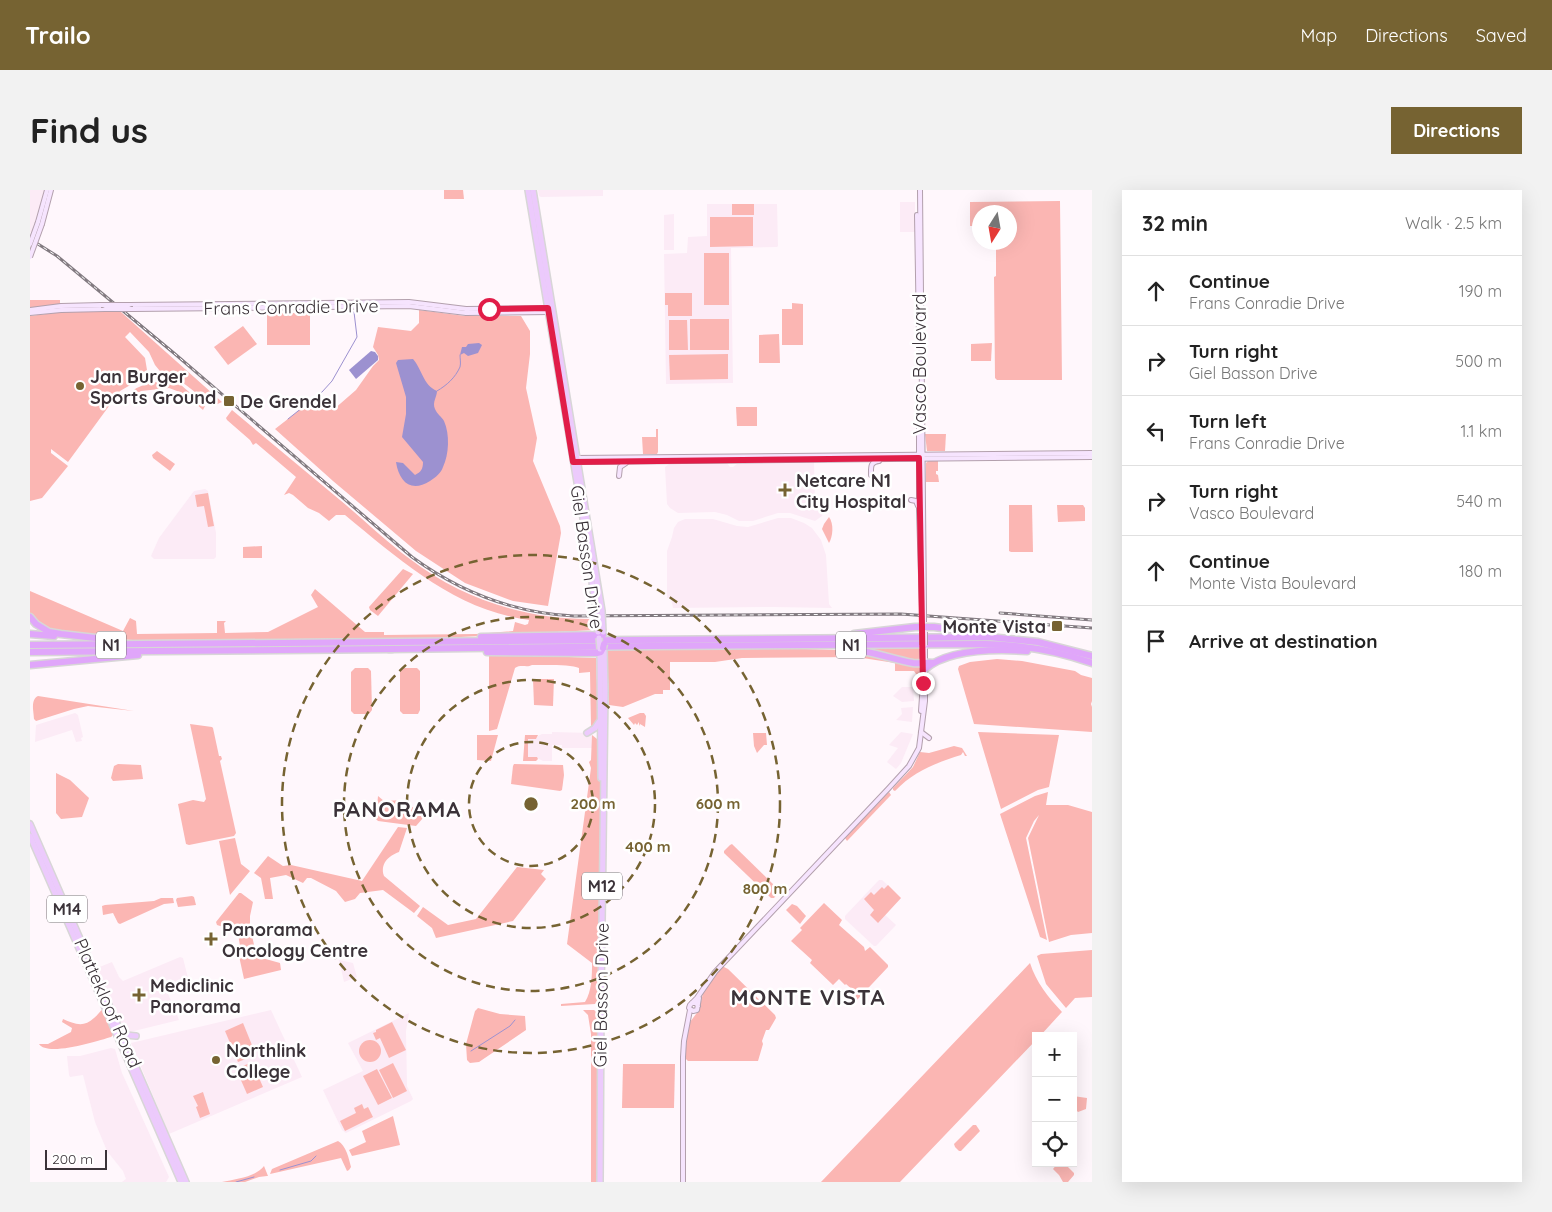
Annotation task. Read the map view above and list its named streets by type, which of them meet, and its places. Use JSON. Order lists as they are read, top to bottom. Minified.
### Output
{"streets":{"highway":["N1"],"main road":["Frans Conradie Drive","Vasco Boulevard","Giel Basson Drive","M12","M14","Plattekloof Road"]},"crossings":[["Frans Conradie Drive","Giel Basson Drive"]],"districts":["PANORAMA","MONTE VISTA"],"places":{"other":["Jan Burger Sports Ground","Northlink College"],"transit":["De Grendel","Monte Vista"],"health":["Netcare N1 City Hospital","Panorama Oncology Centre","Mediclinic Panorama"]},"scale_bar":"200 m","north":"bottom","page":{"header":"Trailo","nav":["Map","Directions","Saved"],"buttons":"Directions","title":"Find us","heading":["32 min","Walk · 2.5 km"],"list":[["Continue","Frans Conradie Drive","190 m"],["Turn right","Giel Basson Drive","500 m"],["Turn left","Frans Conradie Drive","1.1 km"],["Turn right","Vasco Boulevard","540 m"],["Continue","Monte Vista Boulevard","180 m"],"Arrive at destination"],"map_buttons":["+","−"],"scale":"200 m"},"rings":["200 m","600 m","400 m","800 m"]}
